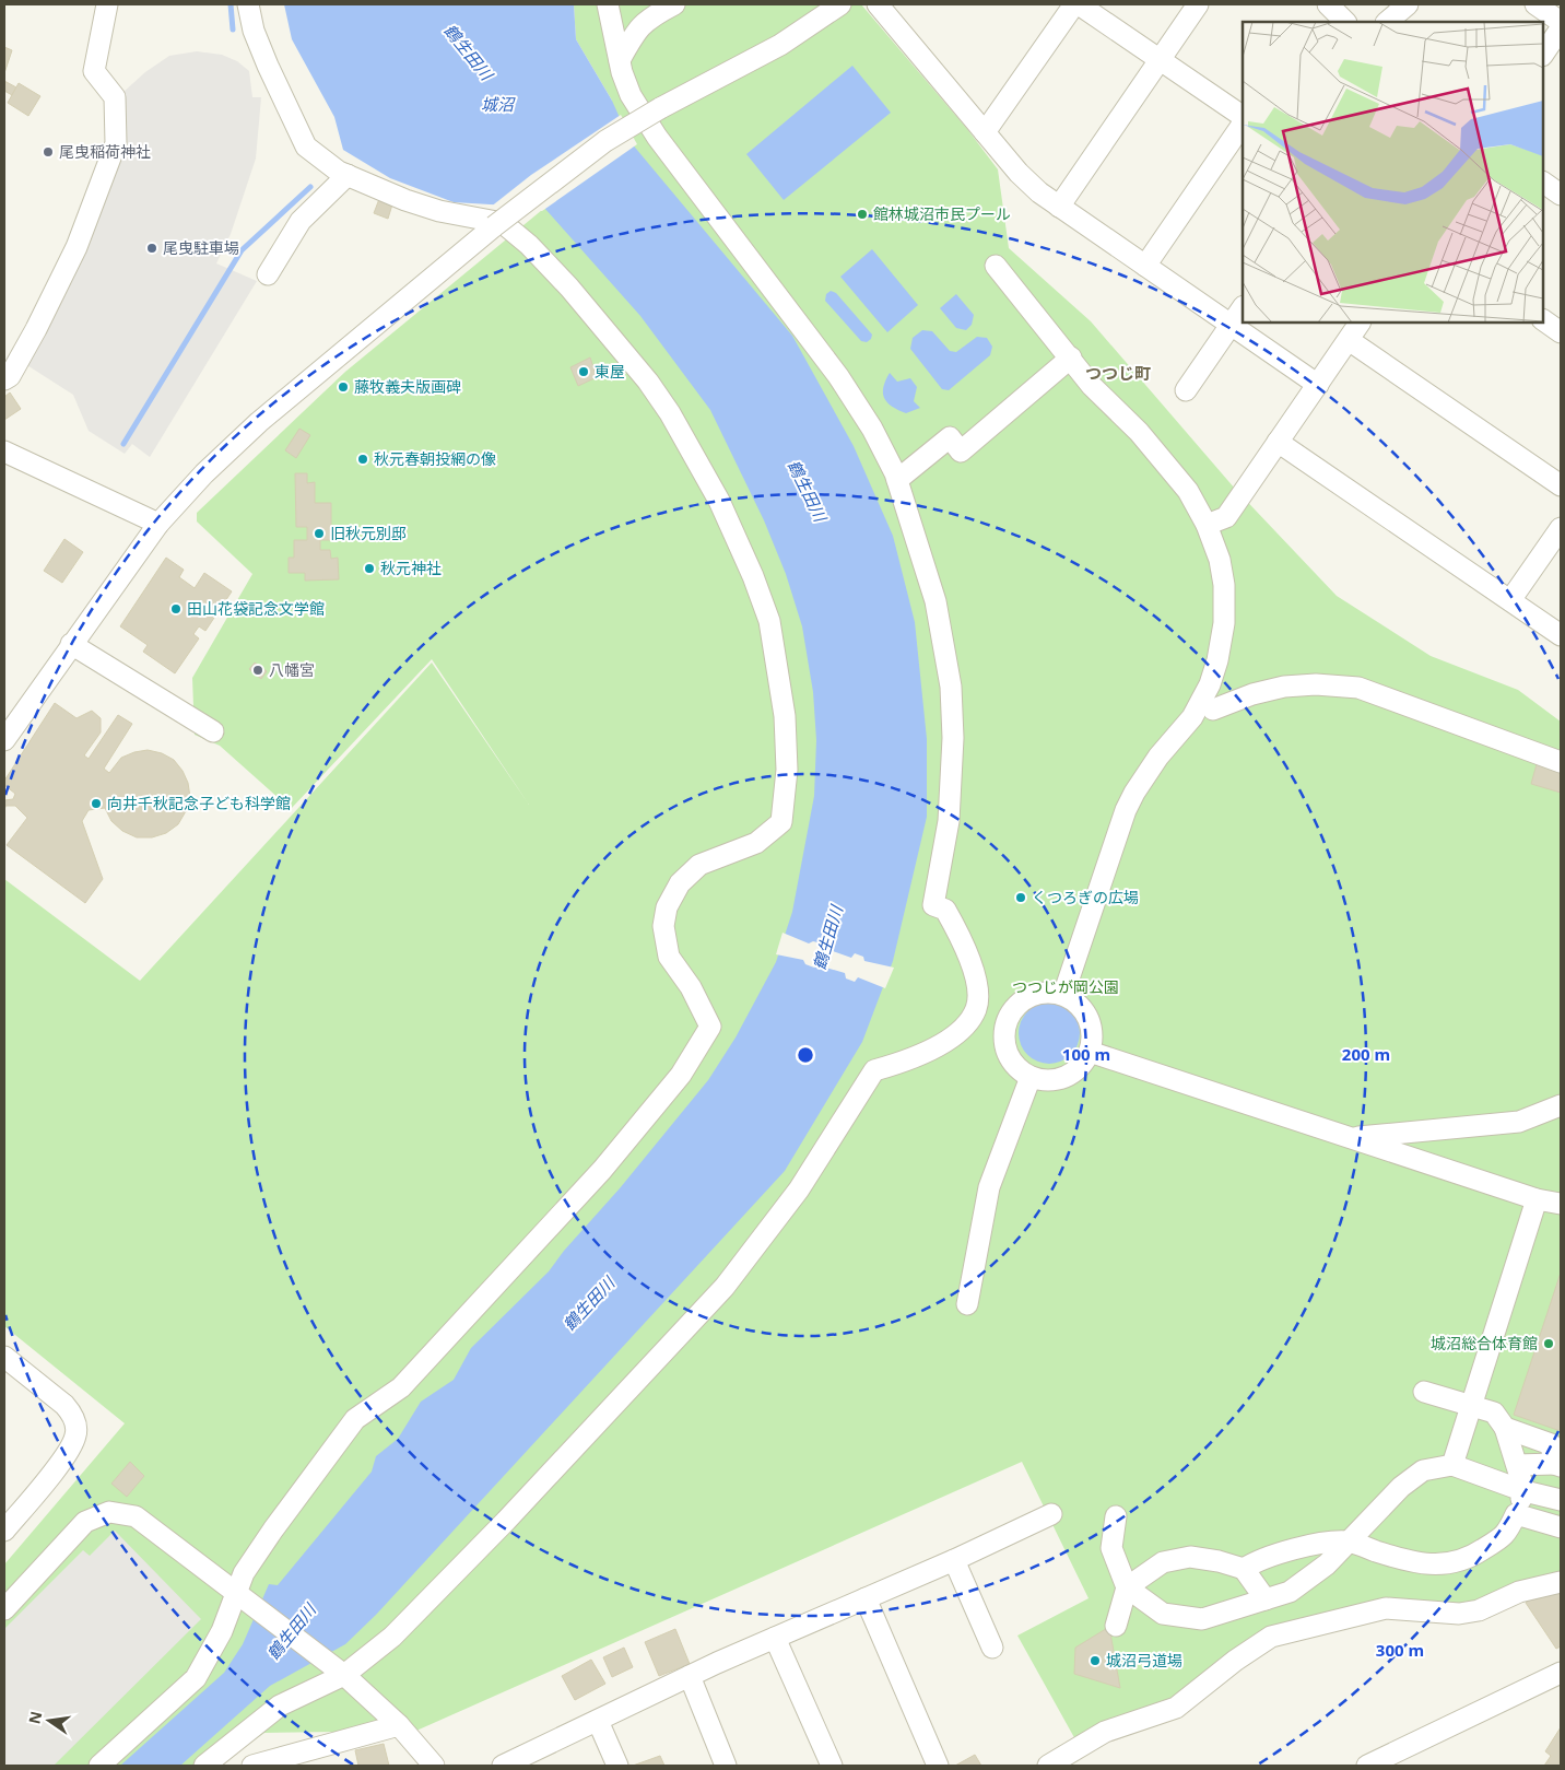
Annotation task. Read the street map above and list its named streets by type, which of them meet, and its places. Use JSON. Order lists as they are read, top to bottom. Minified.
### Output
{"districts":["つつじ町"],"water":["鶴生田川","城沼"],"parks":["つつじが岡公園"],"places":["尾曳稲荷神社","館林城沼市民プール","尾曳駐車場","東屋","藤牧義夫版画碑","秋元春朝投網の像","旧秋元別邸","秋元神社","田山花袋記念文学館","八幡宮","向井千秋記念子ども科学館","くつろぎの広場","城沼総合体育館","城沼弓道場"],"north":"left","rings":["100 m","200 m","300 m"]}
